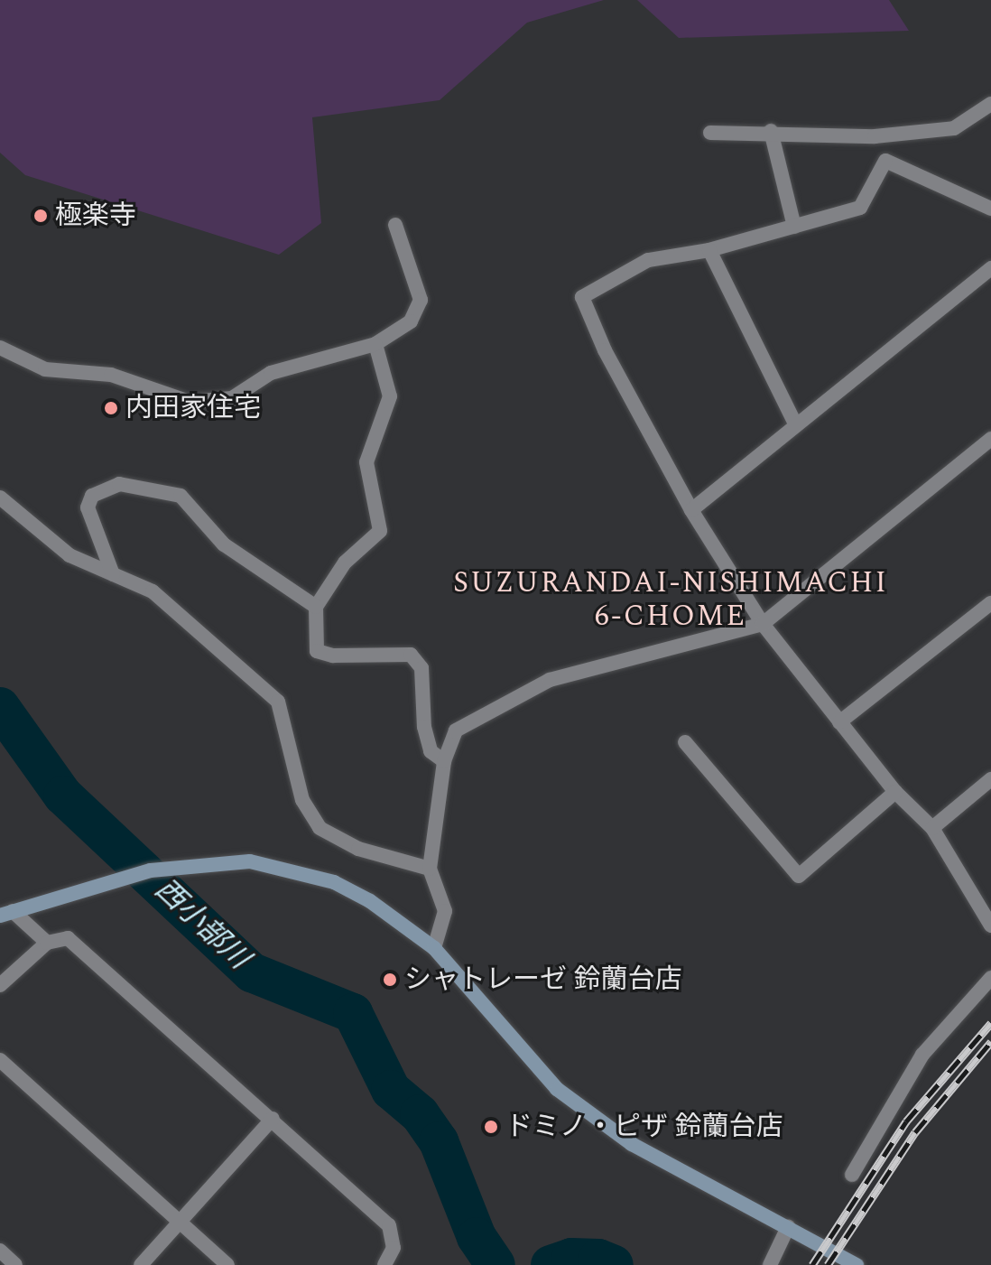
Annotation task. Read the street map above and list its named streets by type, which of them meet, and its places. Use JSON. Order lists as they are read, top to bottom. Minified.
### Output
{"districts":["SUZURANDAI-NISHIMACHI 6-CHOME"],"water":["西小部川"],"places":["極楽寺","内田家住宅","シャトレーゼ 鈴蘭台店","ドミノ・ピザ 鈴蘭台店"]}
